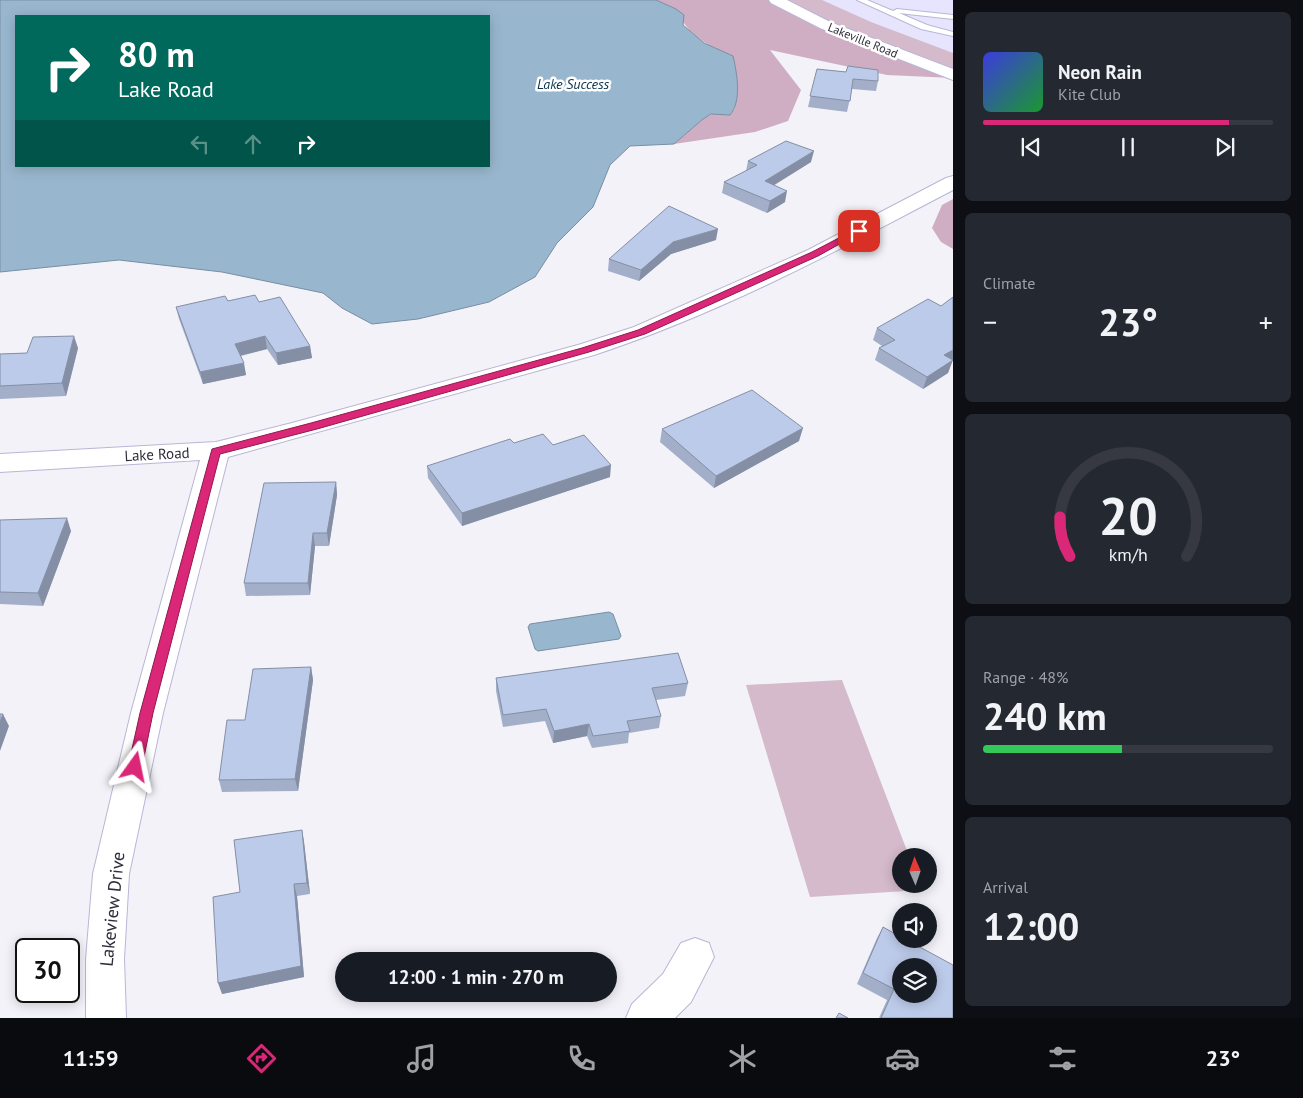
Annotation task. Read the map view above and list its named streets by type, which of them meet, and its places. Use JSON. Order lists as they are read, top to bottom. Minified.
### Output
{"streets":{"street":["Lakeville Road","Lake Road","Lakeview Drive"]},"crossings":[["Lake Road","Lakeview Drive"]],"water":["Lake Success"],"north":"top","page":{"turn":["80 m","Lake Road"],"song":["Neon Rain","Kite Club"],"tile":["Climate",["Range · 48%","240 km"],["Arrival","12:00"]],"heat":["−","23°","+"],"limit":"30","trip":"12:00 · 1 min · 270 m","tabs":["11:59","23°"],"gauge":["20","km/h"]}}
